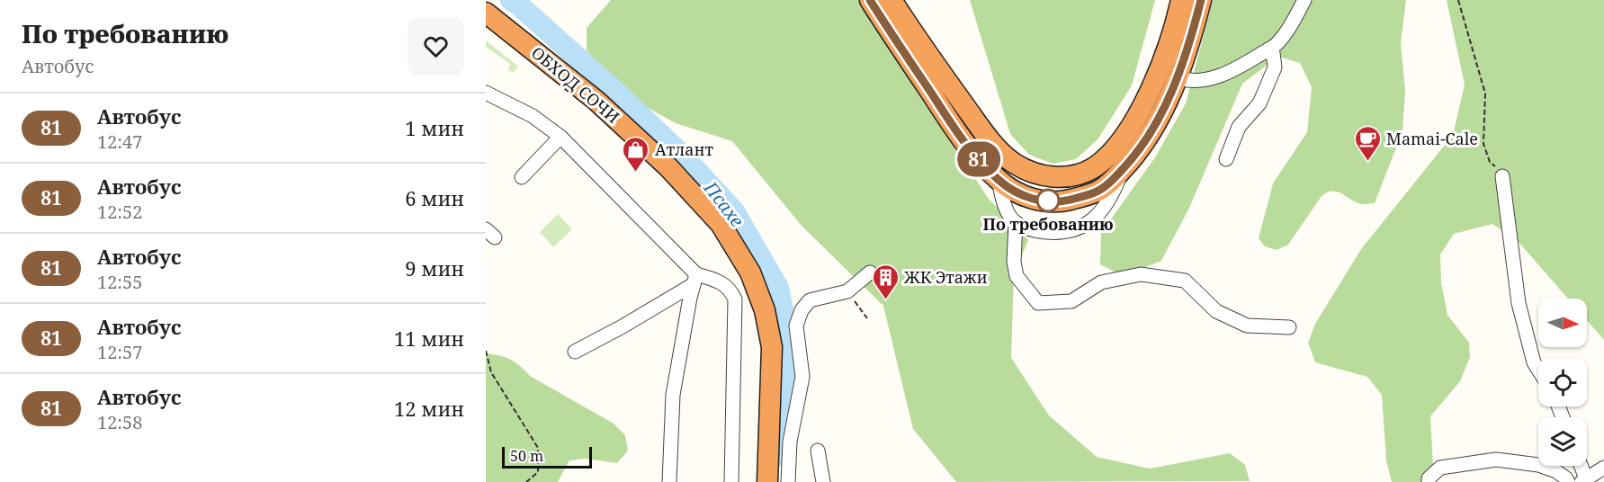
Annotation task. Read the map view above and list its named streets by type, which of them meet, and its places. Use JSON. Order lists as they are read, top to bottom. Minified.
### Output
{"streets":{"highway":["ОБХОД СОЧИ"]},"water":["Псахе"],"places":{"cafe":["Mamai-Cale"],"shop":["Атлант"],"other":["По требованию"],"building":["ЖК Этажи"]},"lines":["bus line 81"],"scale_bar":"50 m","north":"right","page":{"heading":["По требованию","Автобус"],"on_map":"81","list":[{"mark":"81","name":"Автобус","note":"12:47","value":"1 мин"},{"mark":"81","name":"Автобус","note":"12:52","value":"6 мин"},{"mark":"81","name":"Автобус","note":"12:55","value":"9 мин"},{"mark":"81","name":"Автобус","note":"12:57","value":"11 мин"},{"mark":"81","name":"Автобус","note":"12:58","value":"12 мин"}],"scale":"50 m"}}
